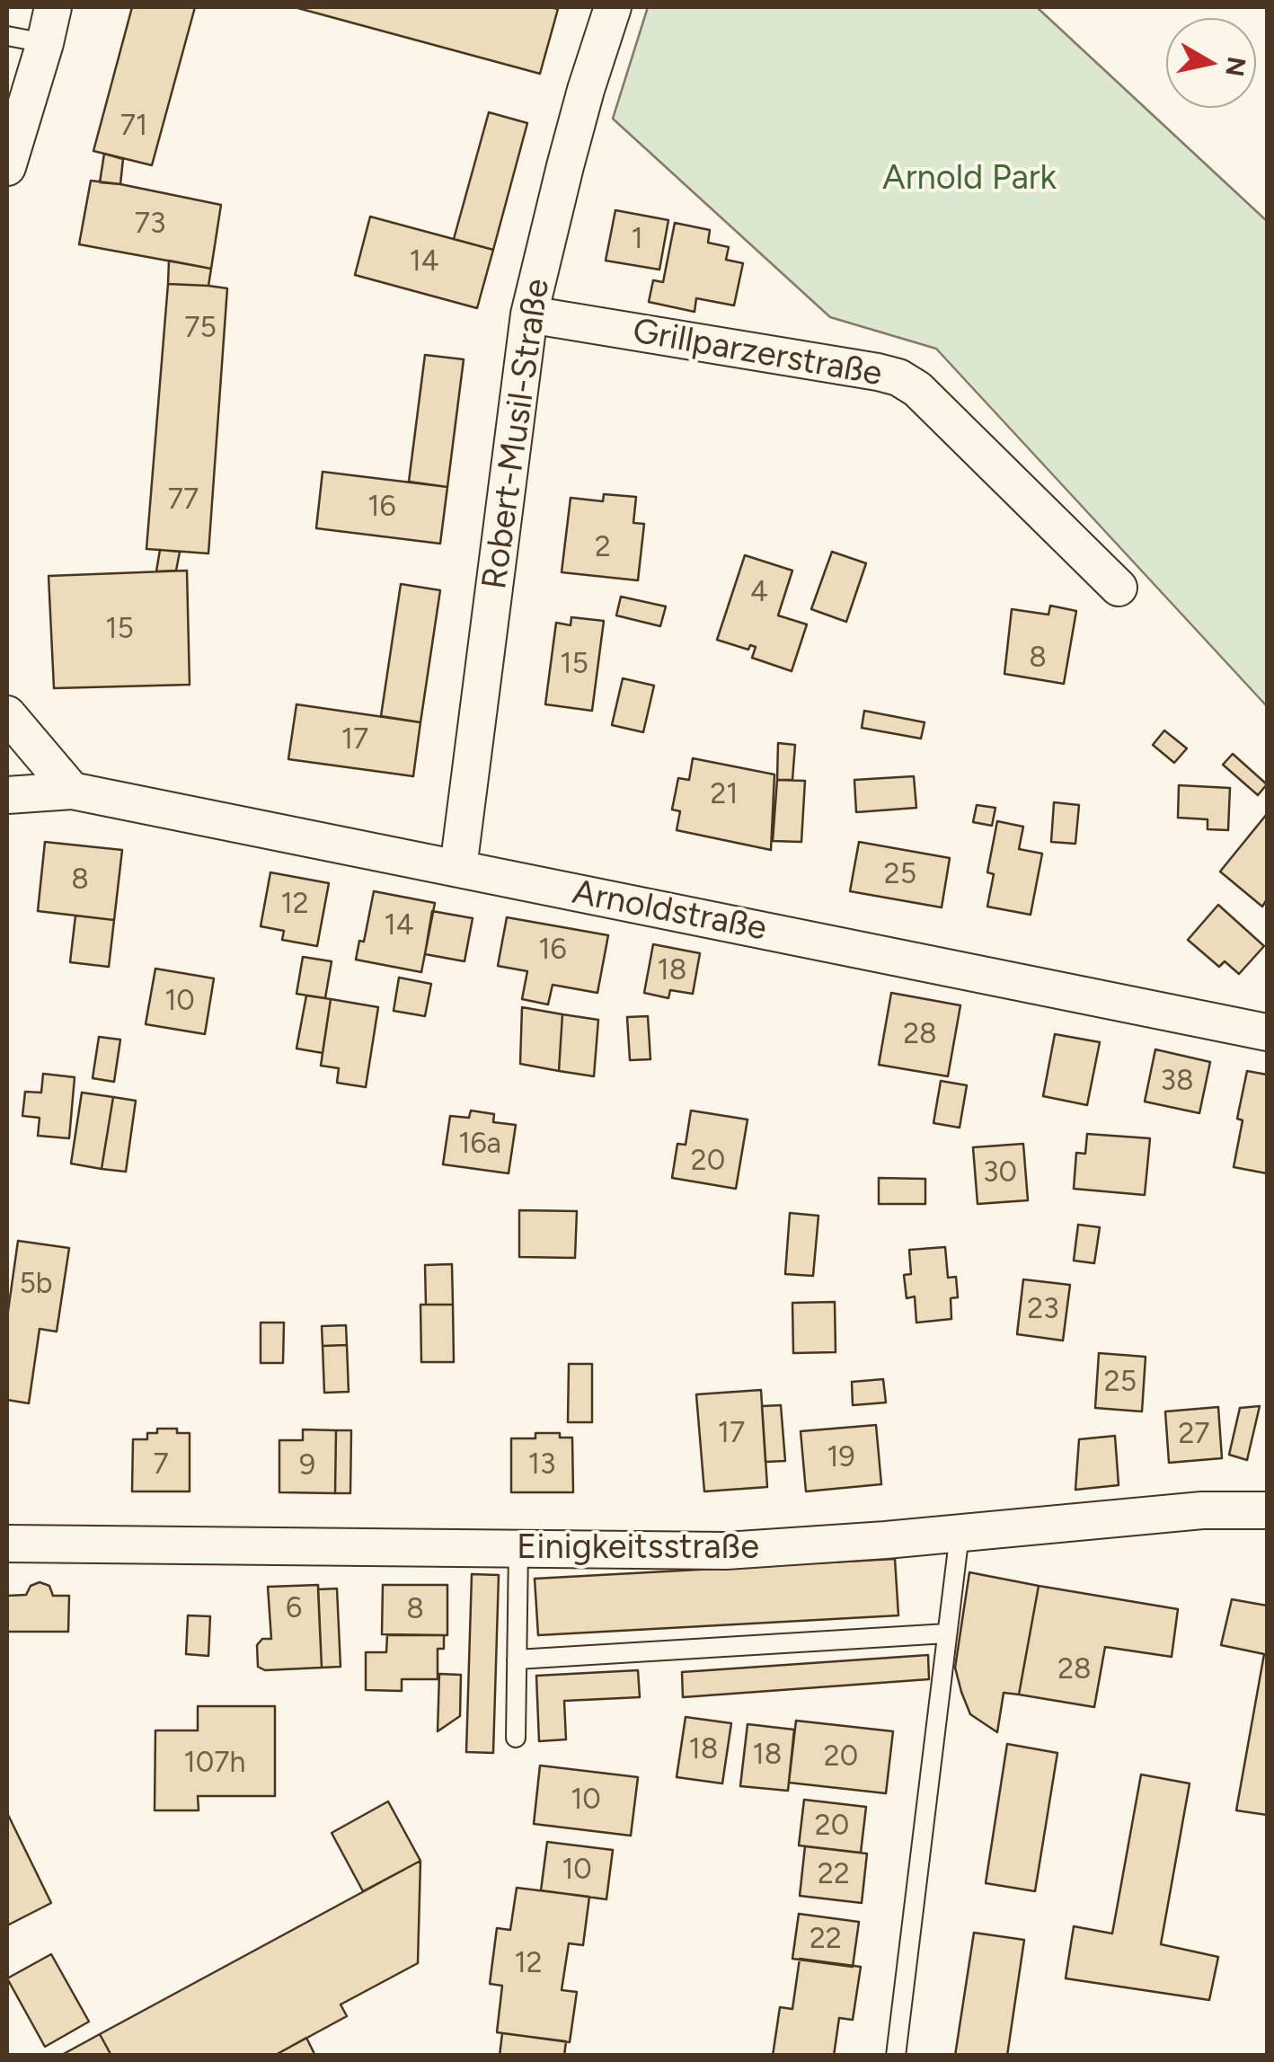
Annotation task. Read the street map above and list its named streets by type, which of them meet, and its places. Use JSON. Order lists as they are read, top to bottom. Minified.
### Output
{"streets":{"street":["Grillparzerstraße","Robert-Musil-Straße","Arnoldstraße","Einigkeitsstraße"]},"crossings":[["Grillparzerstraße","Robert-Musil-Straße"],["Robert-Musil-Straße","Arnoldstraße"]],"parks":["Arnold Park"],"house_numbers":["71","73","1","14","75","77","16","2","4","15","8","15","17","21","25","8","12","14","16","18","10","28","38","16a","20","30","5b","23","25","17","27","19","7","13","9","6","8","28","18","18","20","107h","10","20","10","22","22","12"],"north":"right"}
